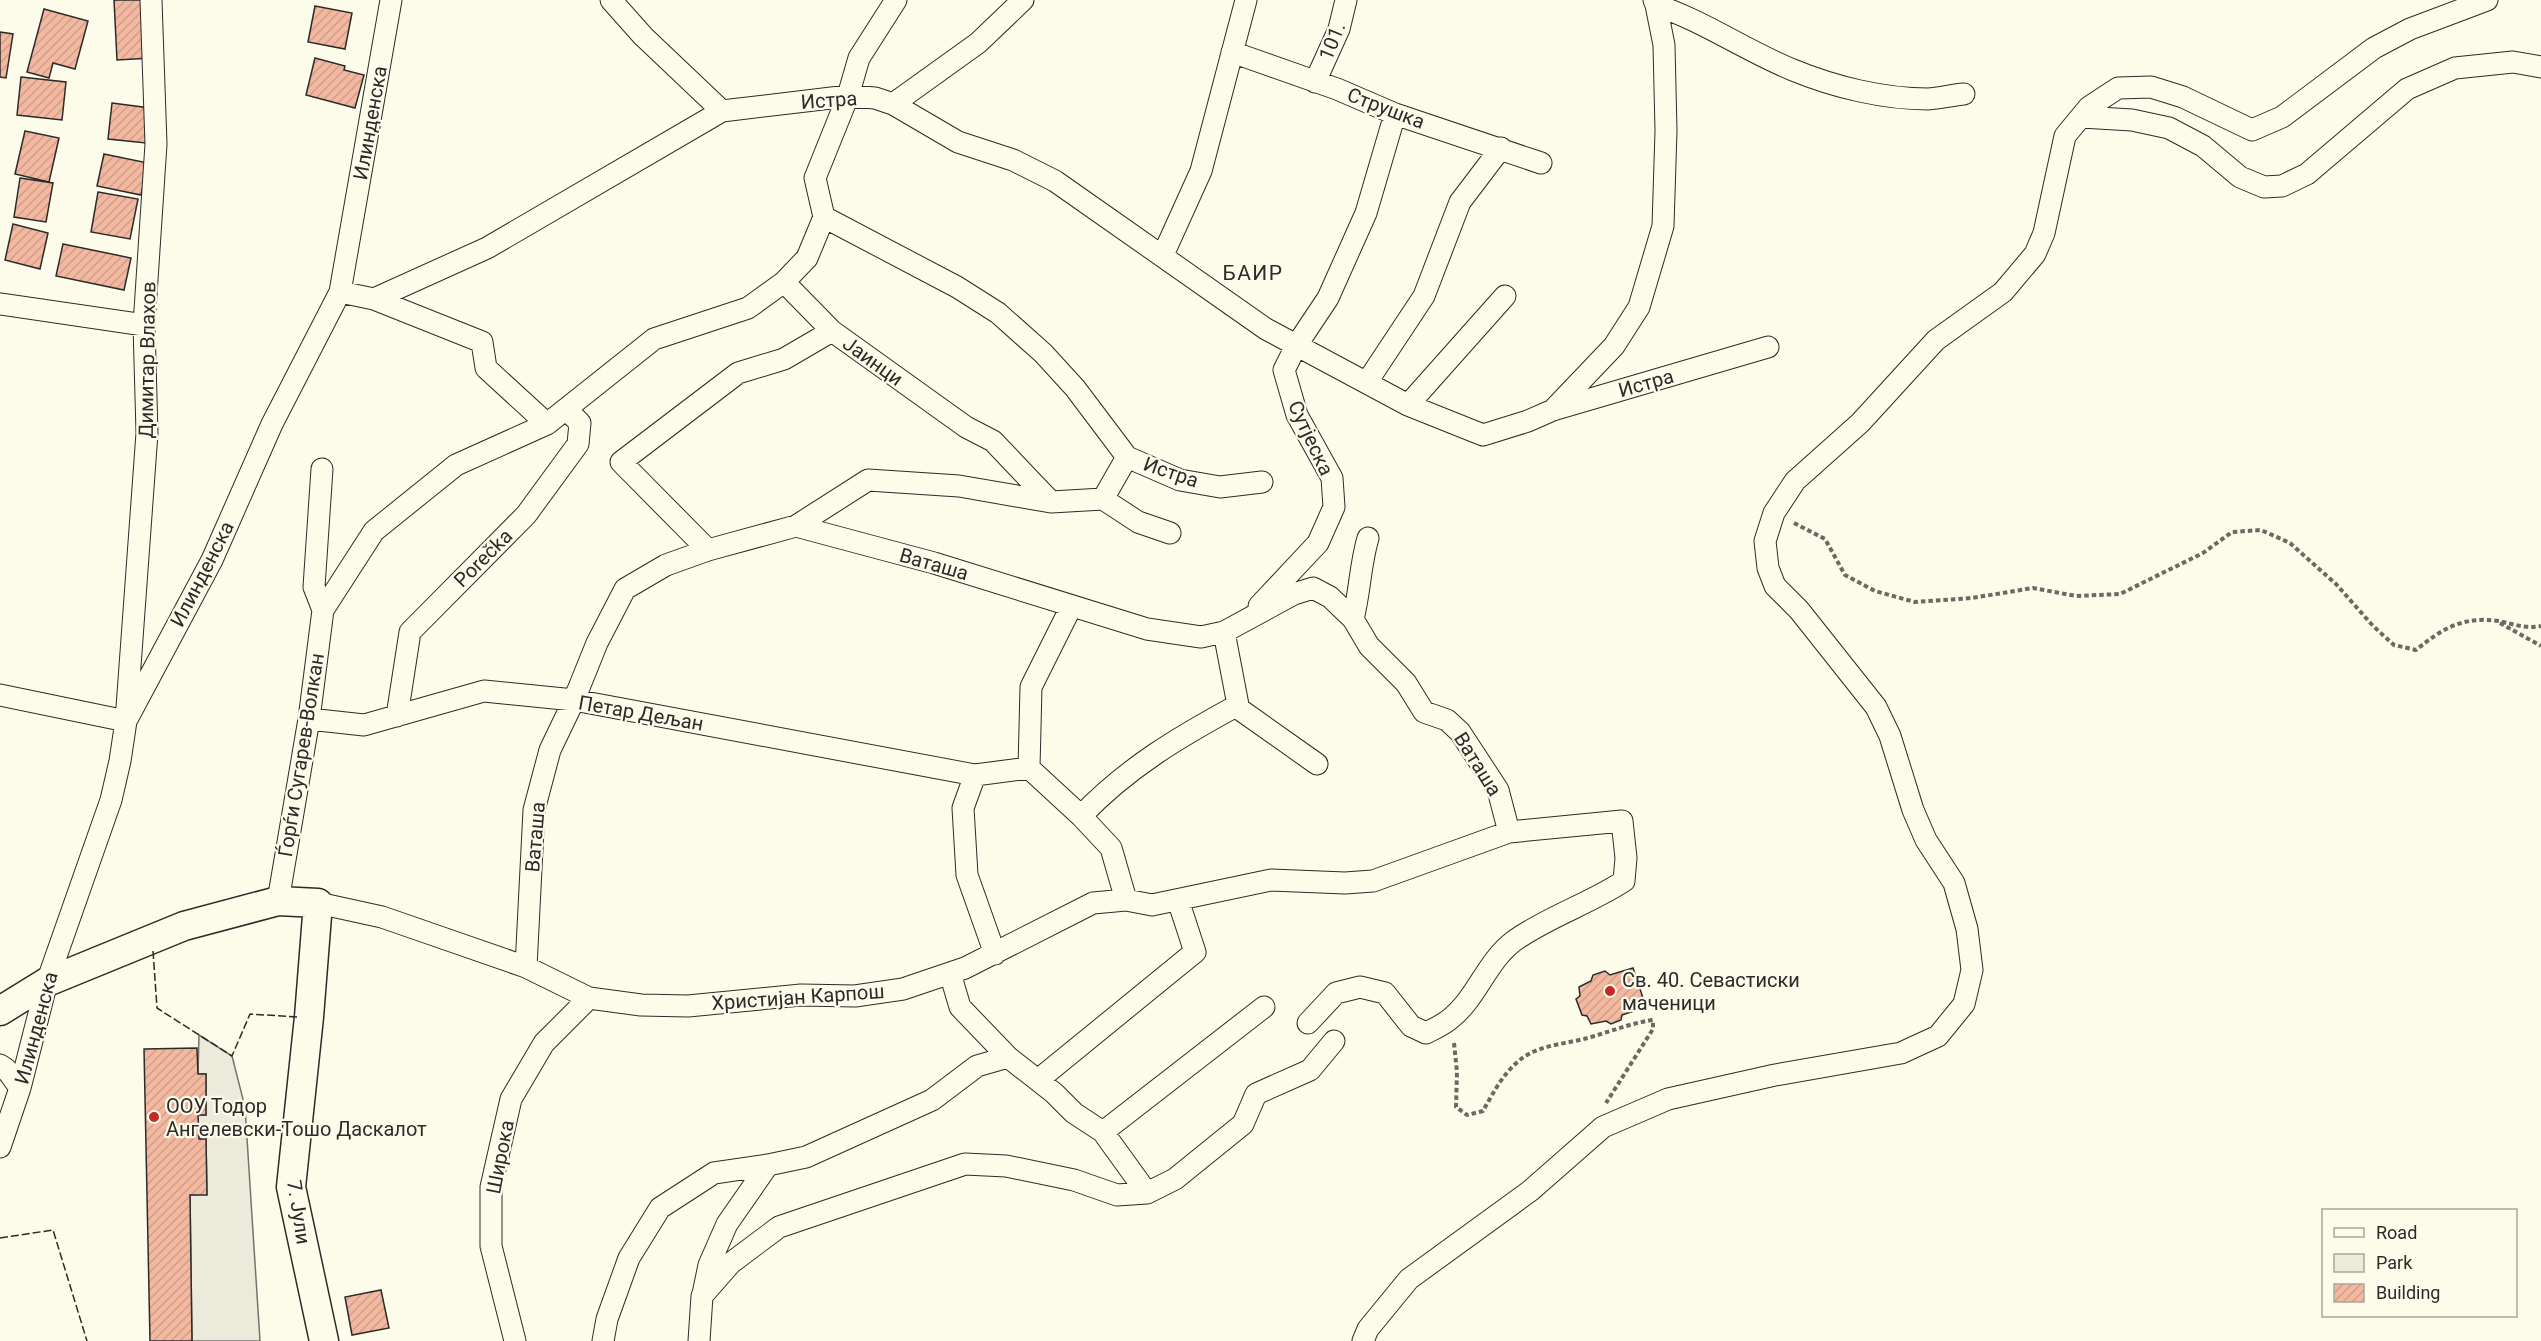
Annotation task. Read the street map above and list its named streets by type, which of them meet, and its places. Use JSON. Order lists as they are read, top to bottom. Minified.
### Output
{"streets":{"street":["101.","Истра","Струшка","Илинденска","Димитар Влахов","Јаинци","Сутјеска","Porečka","Ваташа","Петар Дељан","Ѓорѓи Сугарев-Волкан","Христијан Карпош","Широка","7. Јули"]},"crossings":[["101.","Струшка"],["Истра","Сутјеска"],["Илинденска","Димитар Влахов"],["Илинденска","Христијан Карпош"],["Јаинци","Ваташа"],["Сутјеска","Ваташа"],["Porečka","Петар Дељан"],["Porečka","Ѓорѓи Сугарев-Волкан"],["Ваташа","Петар Дељан"],["Ваташа","Христијан Карпош"],["Петар Дељан","Ѓорѓи Сугарев-Волкан"],["Ѓорѓи Сугарев-Волкан","Христијан Карпош"],["Христијан Карпош","Широка"],["Христијан Карпош","7. Јули"]],"districts":["БАИР"],"places":["Св. 40. Севастиски маченици","ООУ Тодор Ангелевски-Тошо Даскалот"],"legend":["Road","Park","Building"]}
